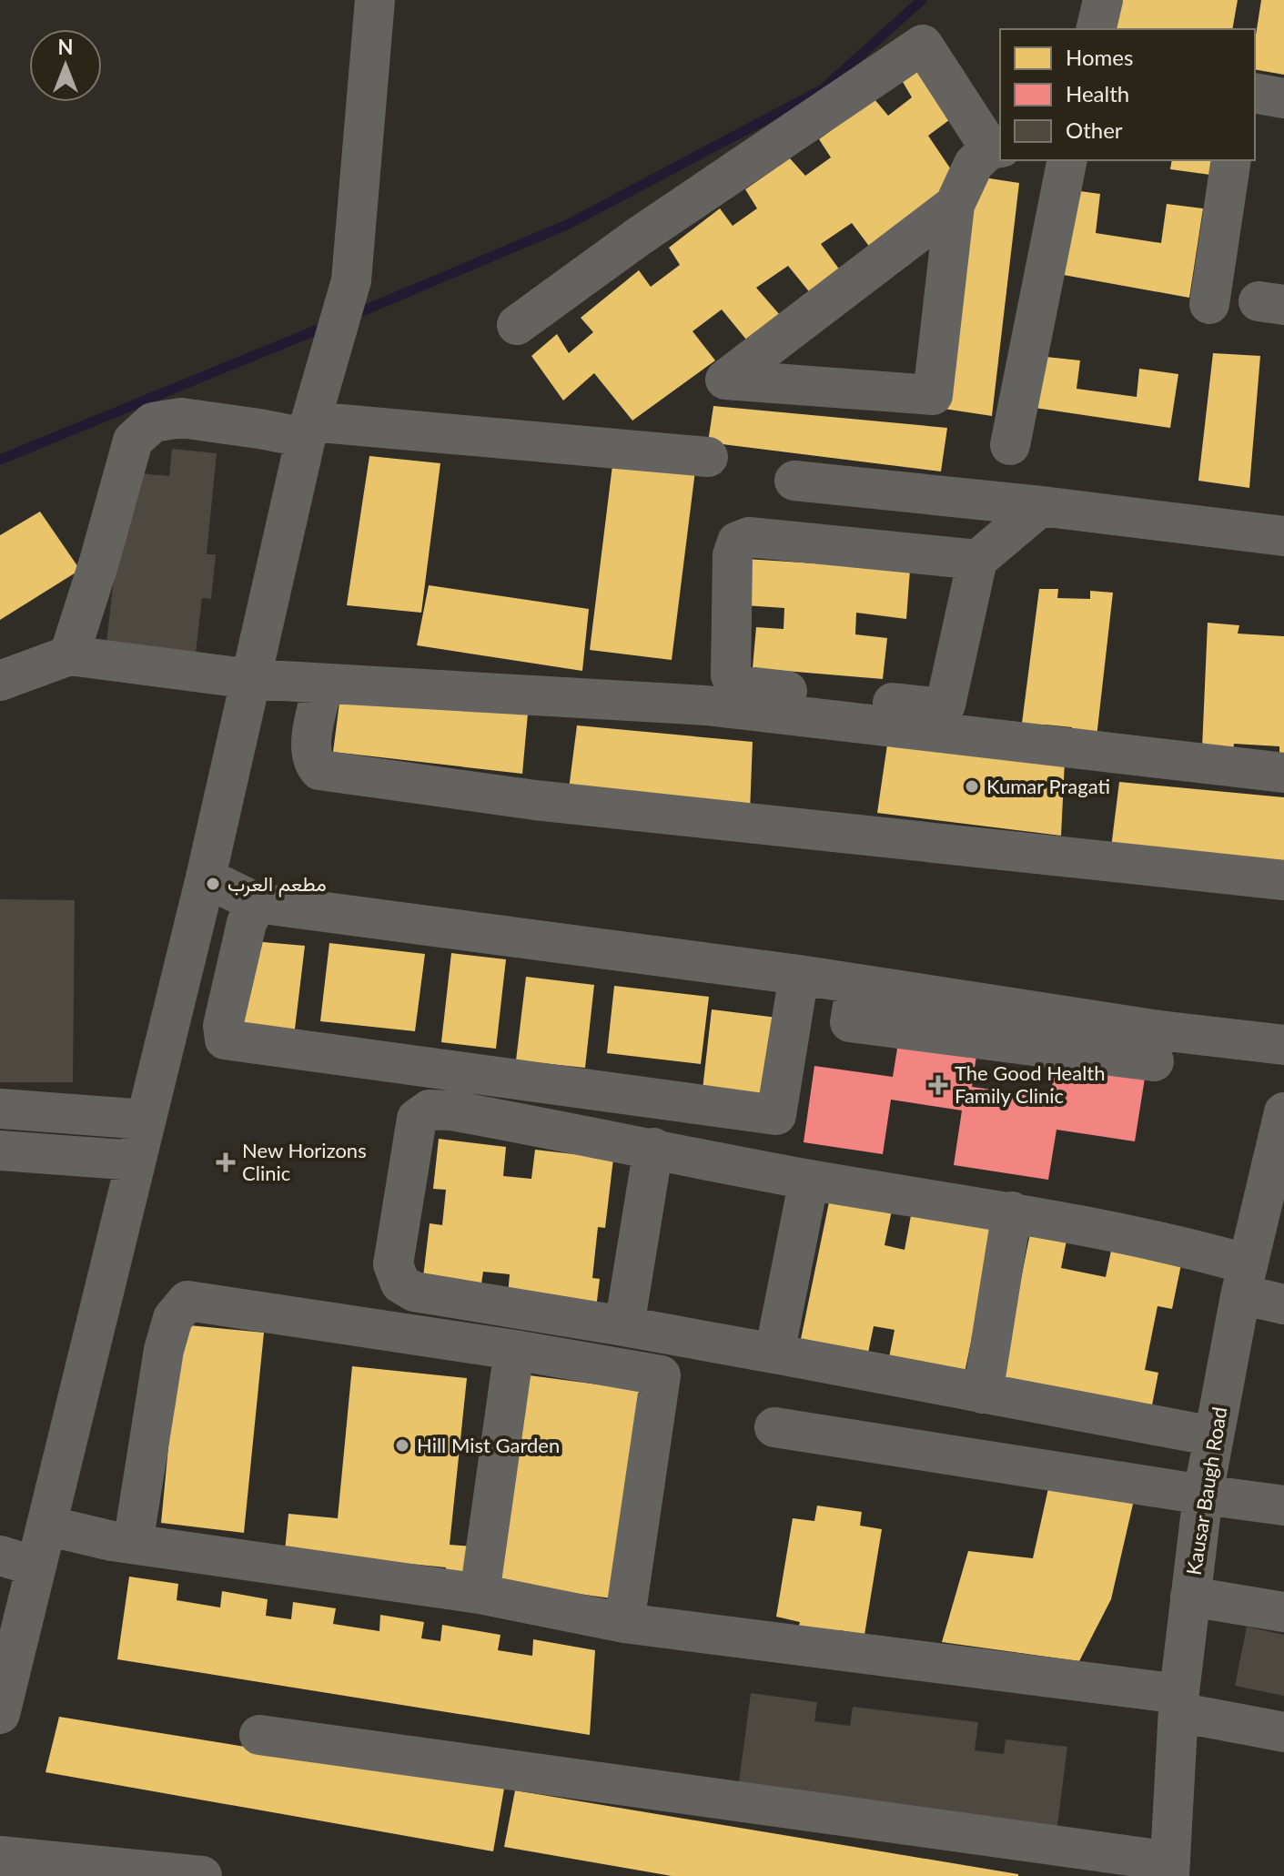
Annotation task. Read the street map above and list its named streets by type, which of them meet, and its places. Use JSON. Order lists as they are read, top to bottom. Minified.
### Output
{"streets":{"street":["Kausar Baugh Road"]},"places":{"other":["Kumar Pragati","مطعم العرب","Hill Mist Garden"],"health":["The Good Health Family Clinic","New Horizons Clinic"]},"legend":["Homes","Health","Other"],"north":"top"}
